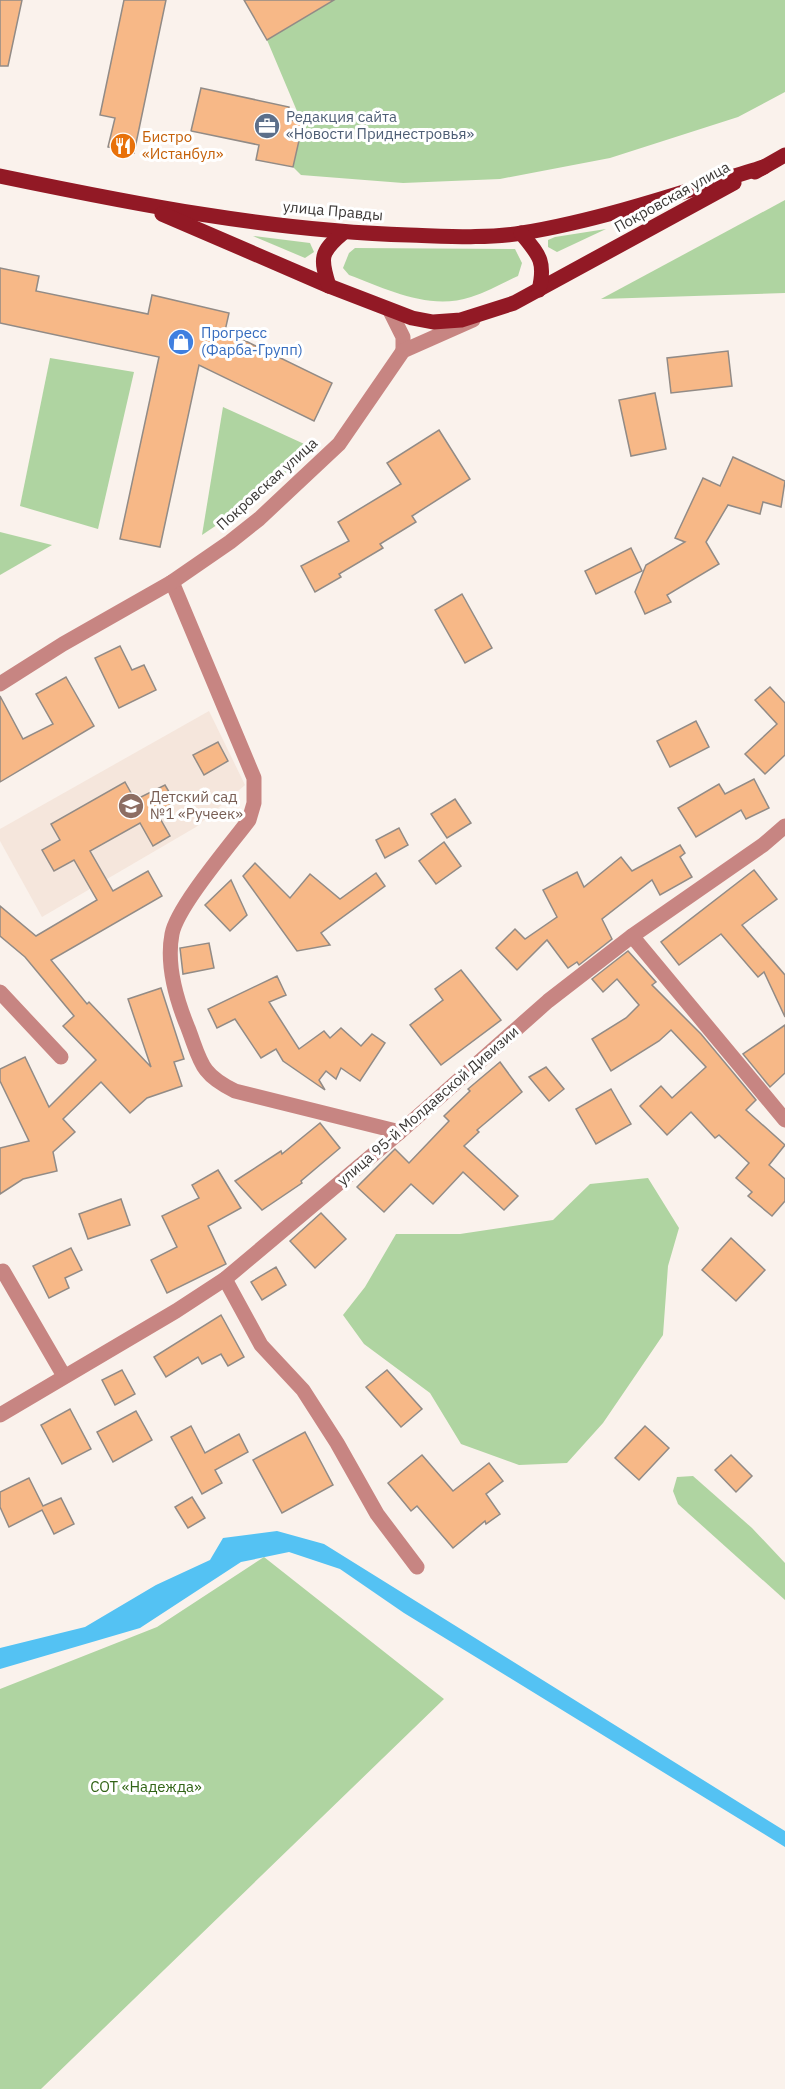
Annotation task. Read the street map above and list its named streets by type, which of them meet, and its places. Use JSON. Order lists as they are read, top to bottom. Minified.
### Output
{"streets":{"main road":["Покровская улица","улица Правды"],"street":["улица 95-й Молдавской Дивизии"]},"crossings":[["Покровская улица","улица Правды"]],"parks":["СОТ «Надежда»"],"places":{"office":["Редакция сайта «Новости Приднестровья»"],"restaurant":["Бистро «Истанбул»"],"shop":["Прогресс (Фарба-Групп)"],"school or university":["Детский сад №1 «Ручеек»"]}}
